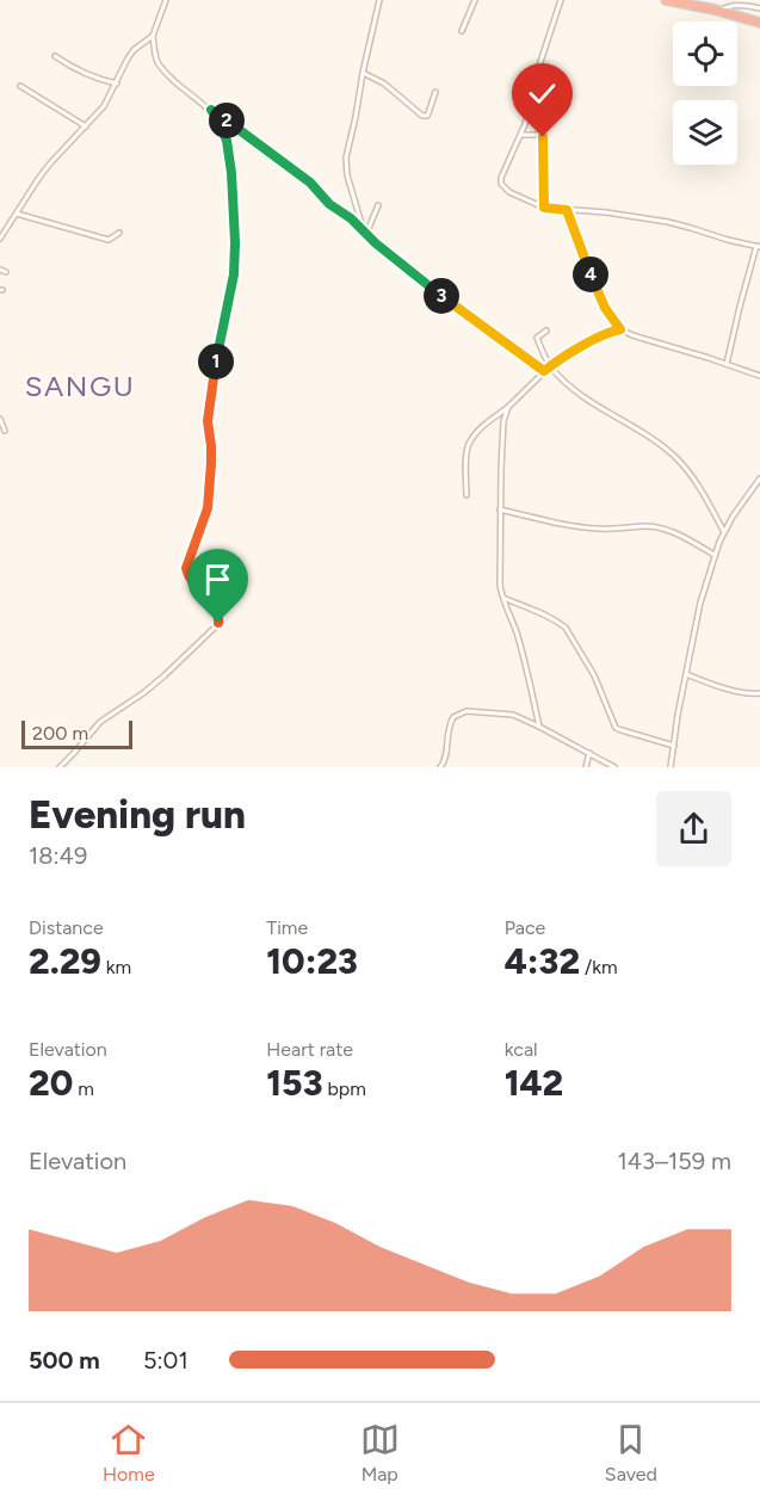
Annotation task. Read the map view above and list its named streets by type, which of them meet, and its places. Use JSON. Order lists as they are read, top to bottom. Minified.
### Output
{"districts":["SANGU"],"scale_bar":"200 m","page":{"pins":["2","4","3","1"],"scale":"200 m","heading":["Evening run","18:49"],"stats":[["Distance","2.29 km"],["Time","10:23"],["Pace","4:32 /km"],["Elevation","20 m"],["Heart rate","153 bpm"],["kcal","142"]],"chart":["Elevation","143–159 m"],"list":[{"name":"500 m","note":"5:01"}],"tabs":["Home","Map","Saved"]}}
